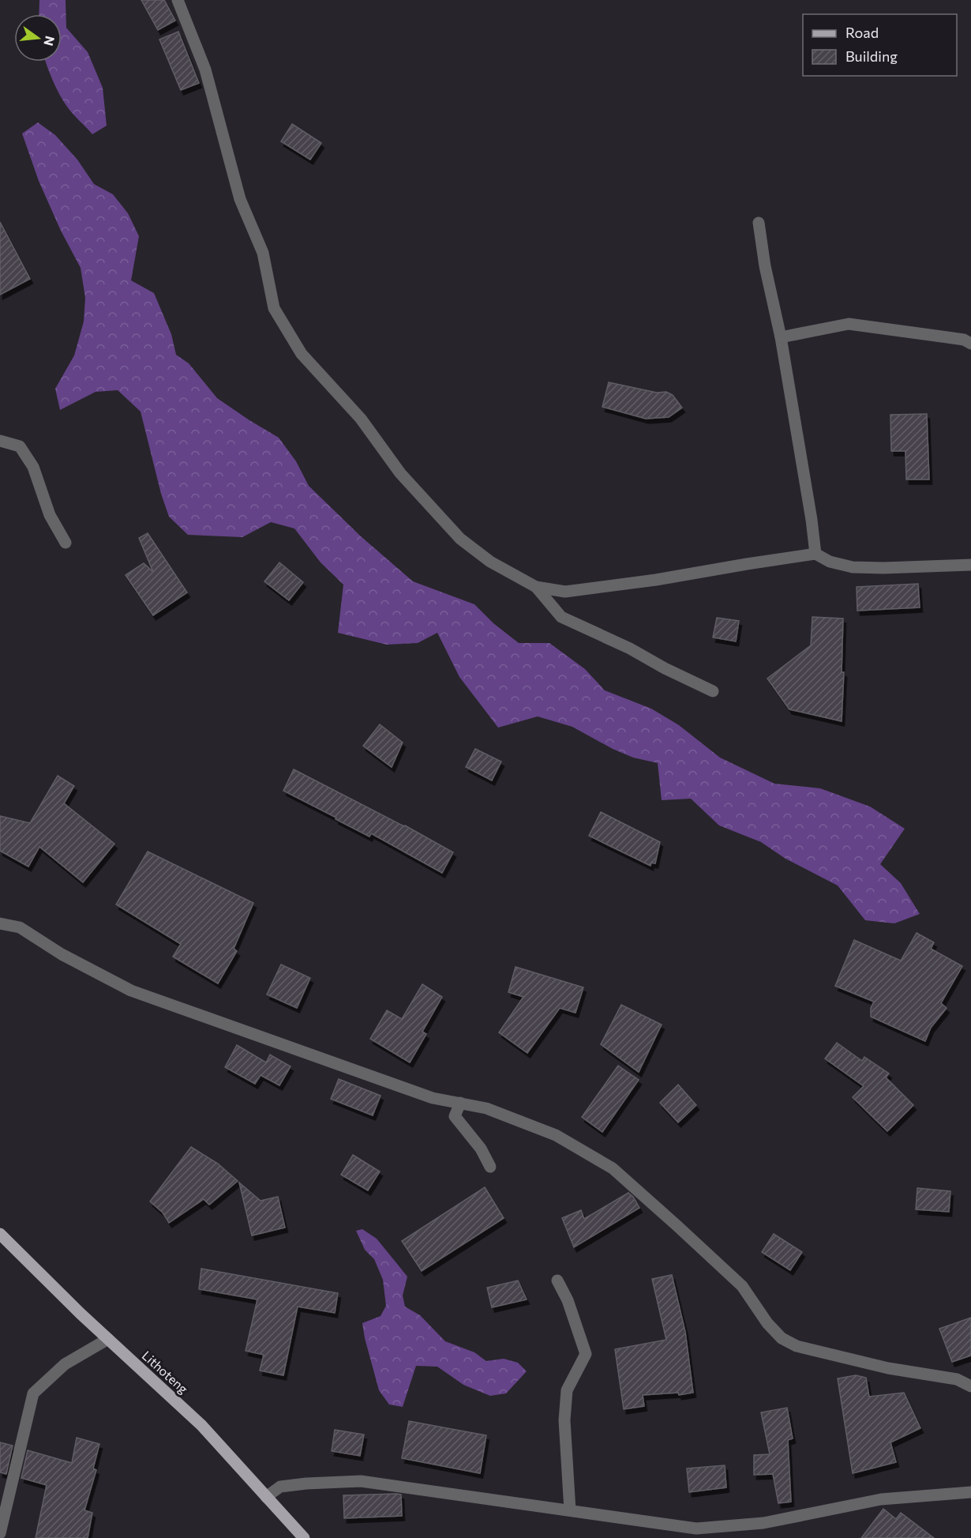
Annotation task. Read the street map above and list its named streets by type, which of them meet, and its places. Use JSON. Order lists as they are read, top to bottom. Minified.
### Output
{"streets":{"main road":["Lithoteng"]},"legend":["Road","Building"],"north":"right"}
